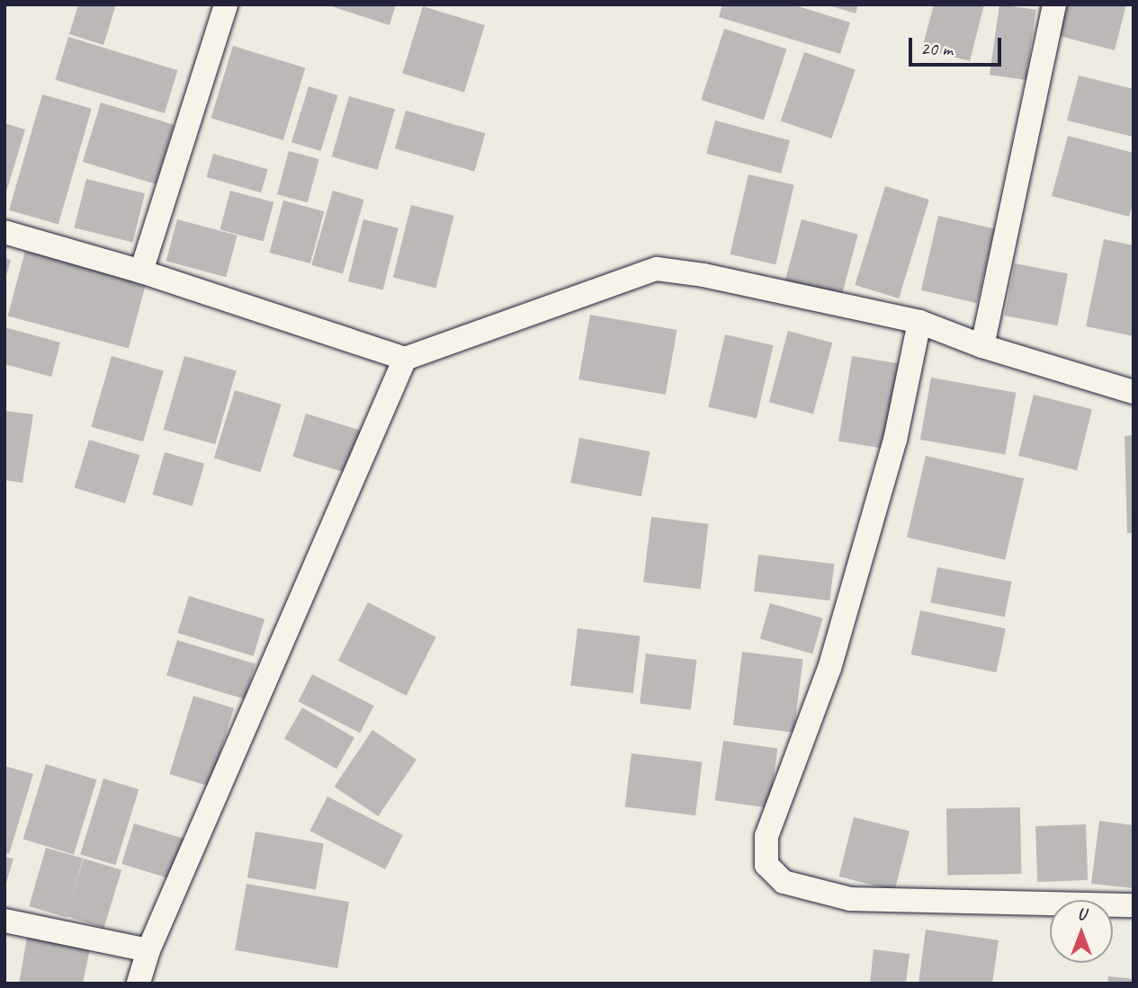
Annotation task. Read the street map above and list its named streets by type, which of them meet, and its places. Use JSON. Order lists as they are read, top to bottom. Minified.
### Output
{"scale_bar":"20 m","north":"top"}
